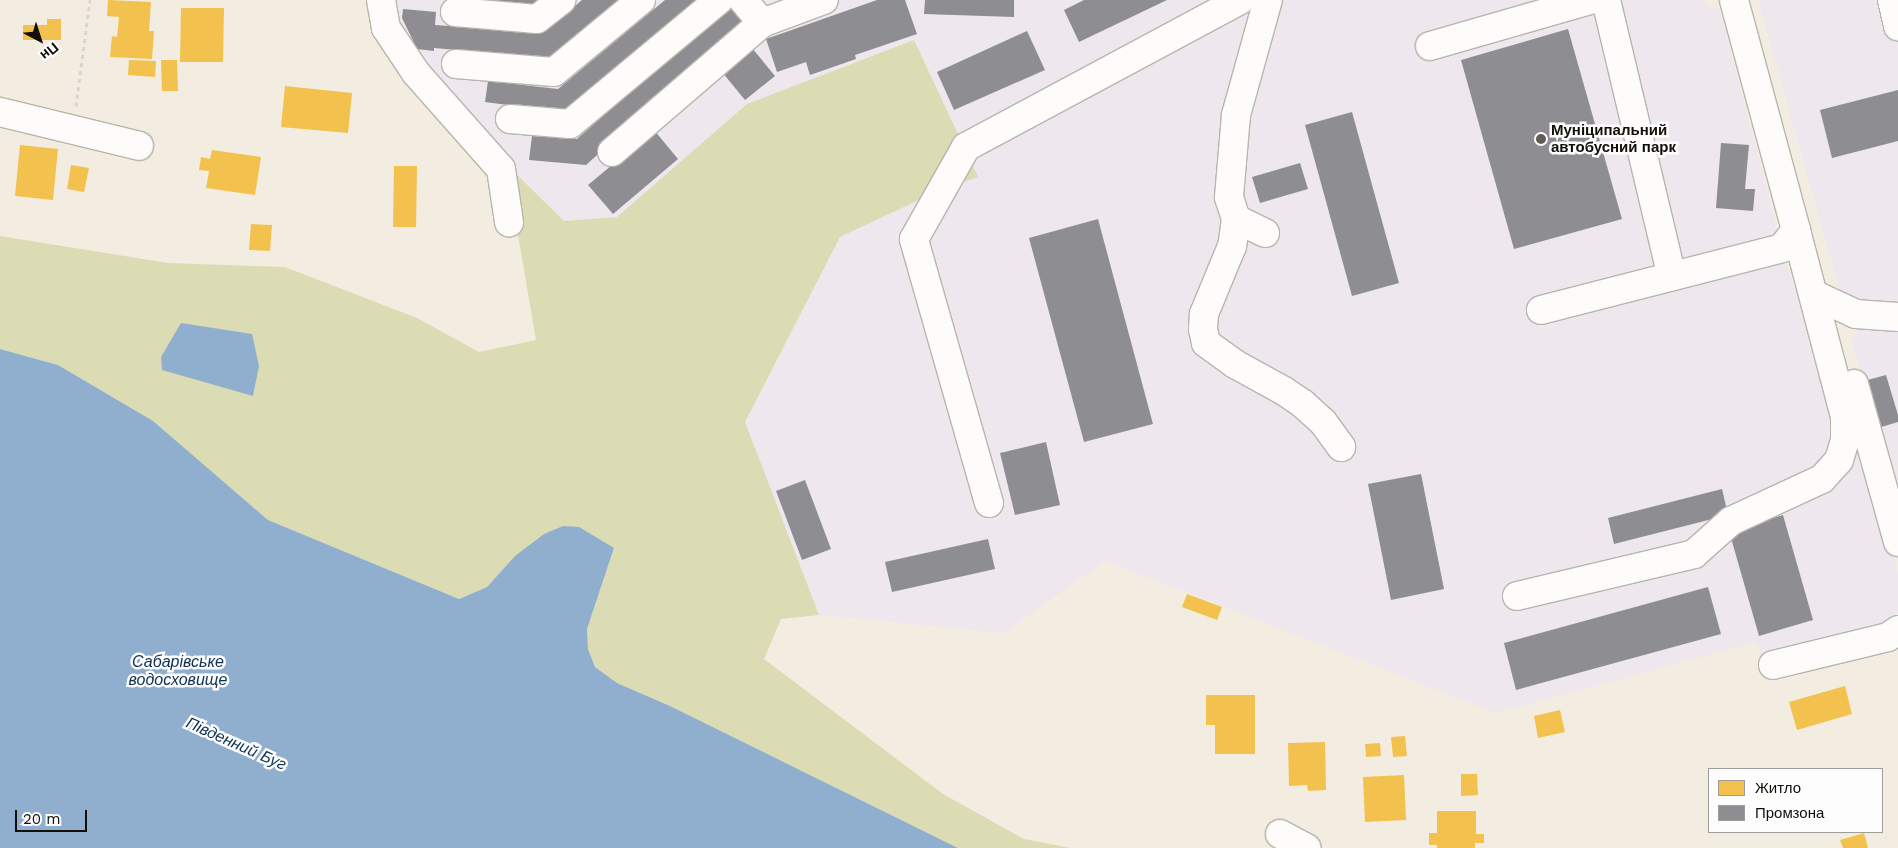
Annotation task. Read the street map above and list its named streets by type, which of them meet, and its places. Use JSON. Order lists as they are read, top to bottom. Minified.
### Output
{"water":["Сабарівське водосховище","Південний Буг"],"places":["Муніципальний автобусний парк"],"legend":["Житло","Промзона"],"scale_bar":"20 m","north":"bottom right"}
